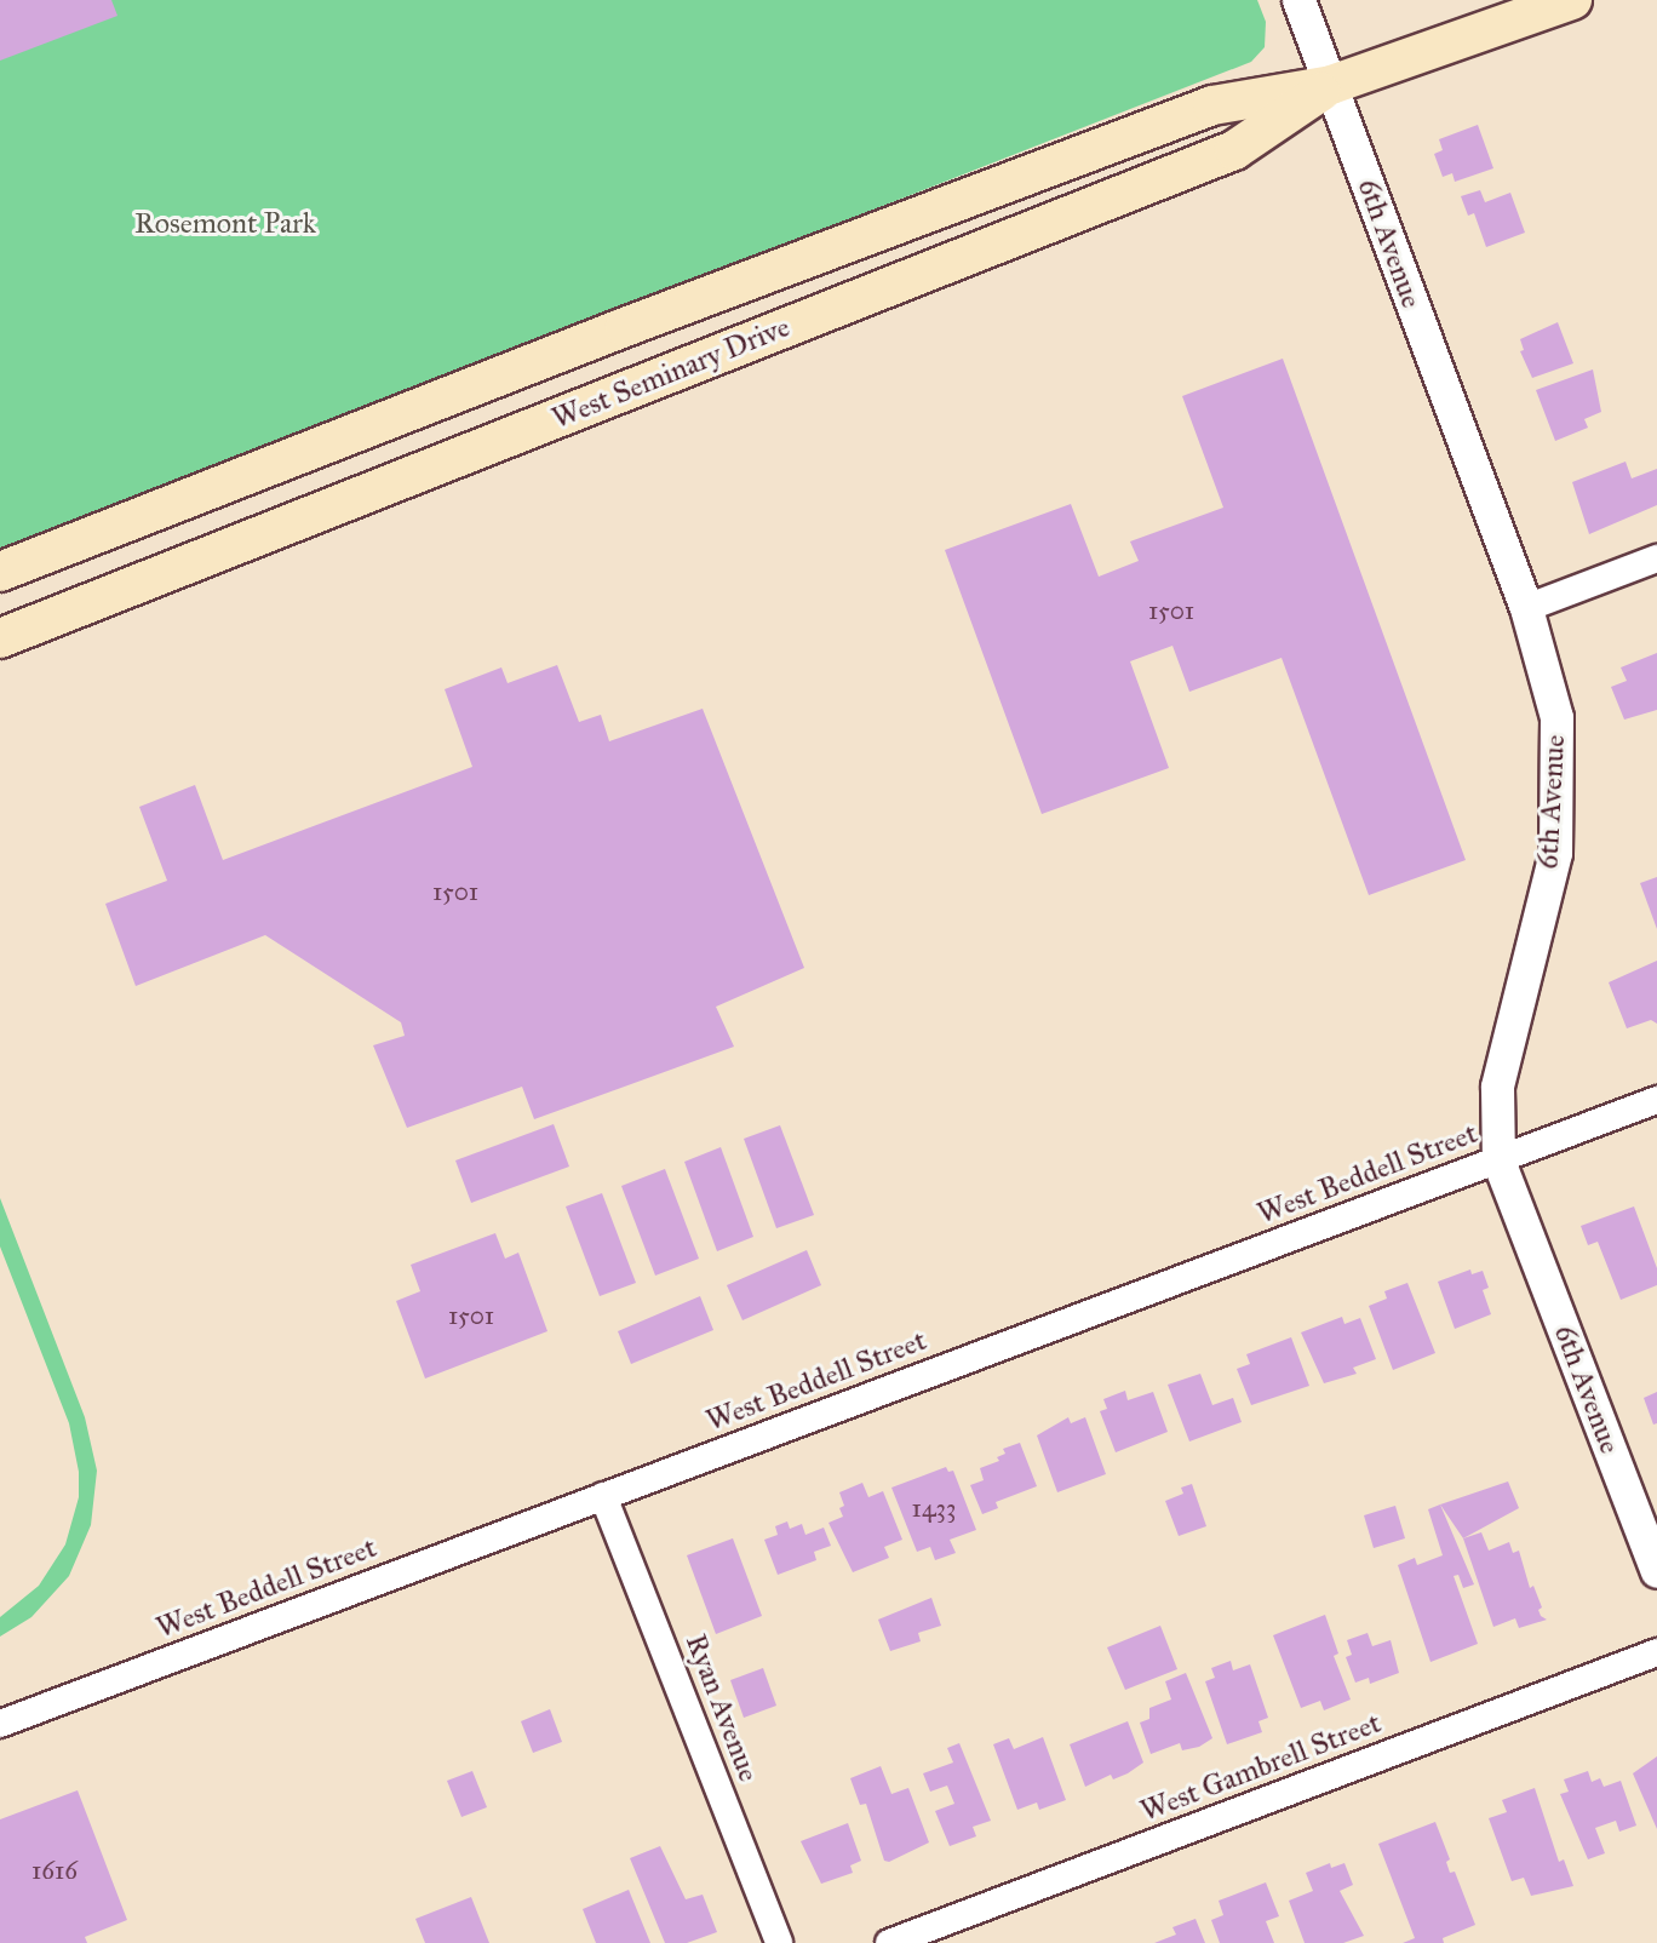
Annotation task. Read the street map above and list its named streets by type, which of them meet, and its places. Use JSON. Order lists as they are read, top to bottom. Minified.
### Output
{"streets":{"main road":["West Seminary Drive"],"street":["6th Avenue","West Beddell Street","Ryan Avenue","West Gambrell Street"]},"crossings":[["6th Avenue","West Seminary Drive"],["6th Avenue","West Beddell Street"],["West Beddell Street","Ryan Avenue"]],"parks":["Rosemont Park"],"house_numbers":["1501","1501","1501","1433","1616"]}
